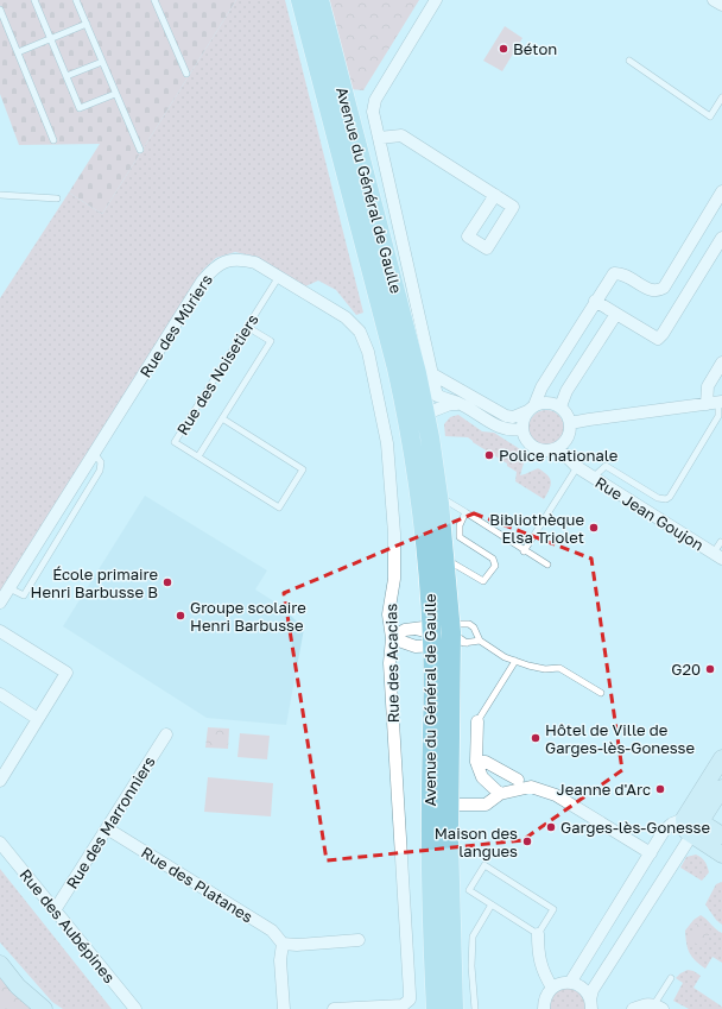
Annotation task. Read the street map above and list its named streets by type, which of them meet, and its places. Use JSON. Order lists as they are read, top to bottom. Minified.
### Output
{"streets":{"main road":["Avenue du Général de Gaulle"],"street":["Rue des Mûriers","Rue Jean Goujon","Rue des Acacias","Rue des Marronniers","Rue des Platanes","Rue des Aubépines"],"lane":["Rue des Noisetiers"]},"crossings":[["Rue des Mûriers","Rue des Noisetiers"],["Rue des Mûriers","Rue des Acacias"],["Rue des Marronniers","Rue des Platanes"],["Rue des Marronniers","Rue des Aubépines"]],"places":["Béton","Police nationale","Bibliothèque Elsa Triolet","École primaire Henri Barbusse B","Groupe scolaire Henri Barbusse","G20","Hôtel de Ville de Garges-lès-Gonesse","Jeanne d'Arc","Garges-lès-Gonesse","Maison des langues"]}
